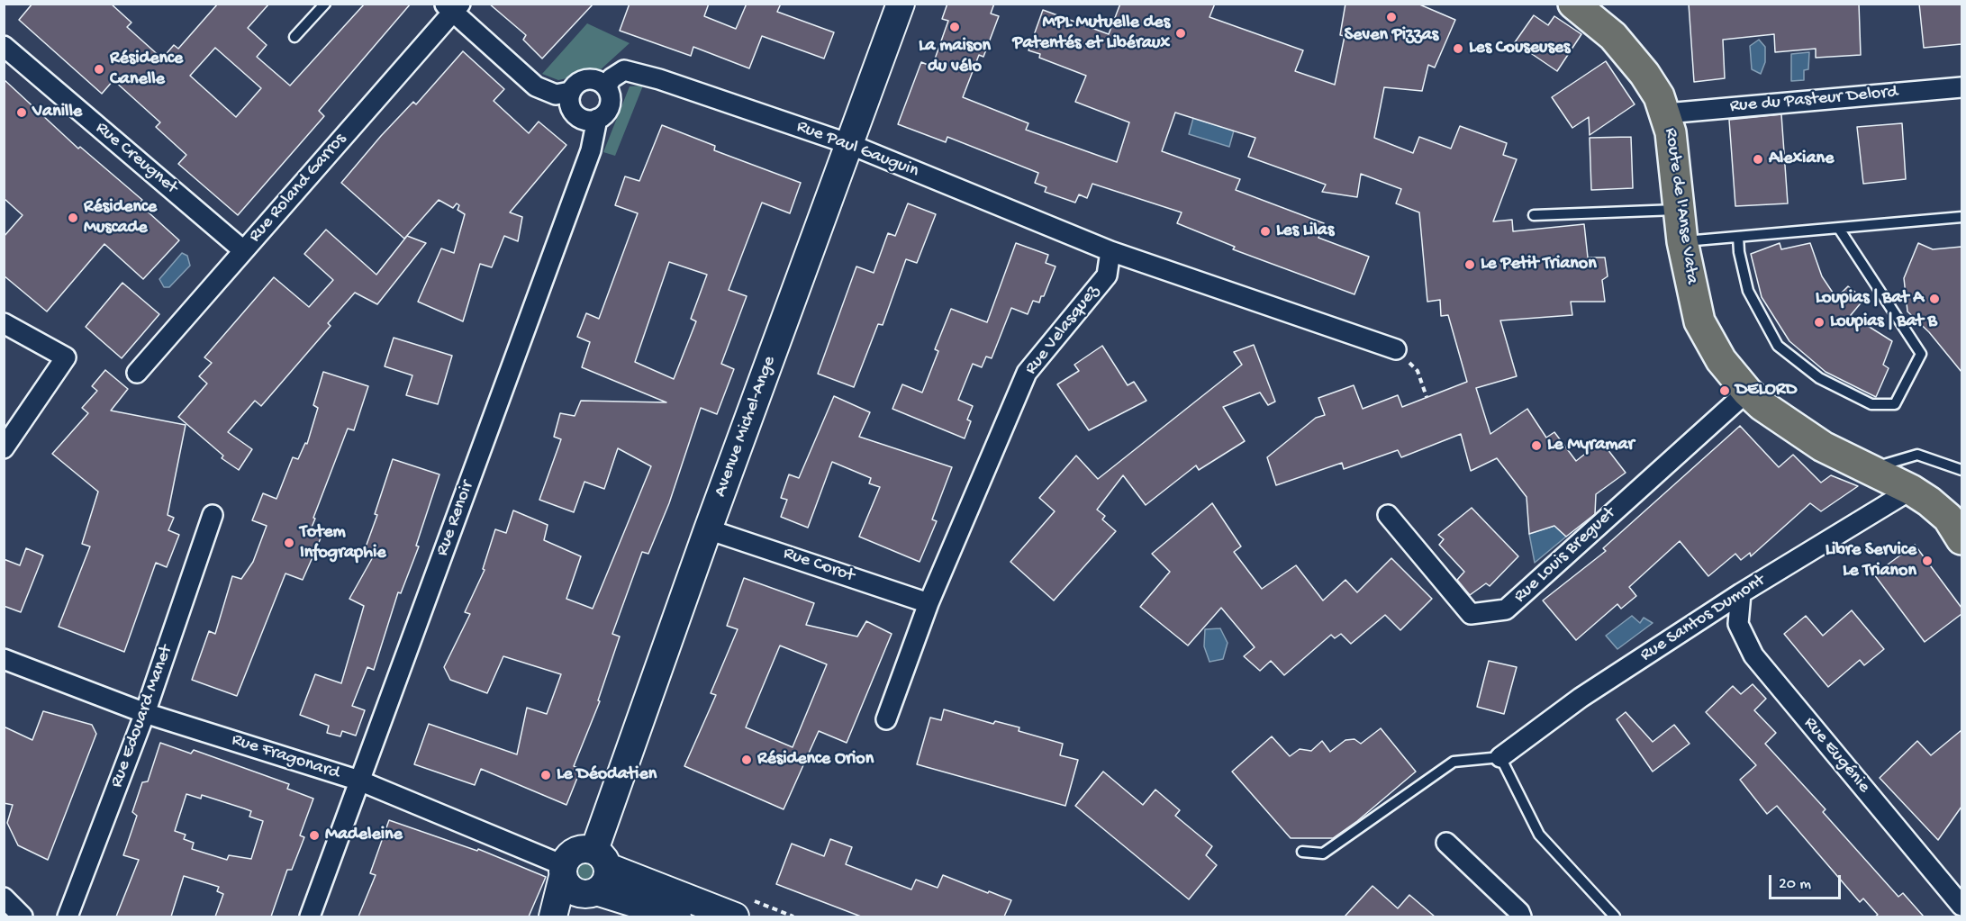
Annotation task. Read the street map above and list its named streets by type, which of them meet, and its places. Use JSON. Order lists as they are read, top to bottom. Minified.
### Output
{"streets":{"main road":["Route de l'Anse Vata","Avenue Michel-Ange"],"street":["Rue du Pasteur Delord","Rue Paul Gauguin","Rue Creugnet","Rue Roland Garros","Rue Velasquez","Rue Renoir","Rue Louis Breguet","Rue Corot","Rue Santos Dumont","Rue Edouard Manet","Rue Eugénie","Rue Fragonard"]},"crossings":[["Rue du Pasteur Delord","Route de l'Anse Vata"],["Rue Paul Gauguin","Rue Velasquez"],["Rue Paul Gauguin","Avenue Michel-Ange"],["Rue Paul Gauguin","Rue Renoir"],["Rue Creugnet","Rue Roland Garros"],["Route de l'Anse Vata","Rue Louis Breguet"],["Route de l'Anse Vata","Rue Santos Dumont"],["Rue Velasquez","Rue Corot"],["Avenue Michel-Ange","Rue Corot"],["Avenue Michel-Ange","Rue Fragonard"],["Rue Renoir","Rue Fragonard"],["Rue Santos Dumont","Rue Eugénie"],["Rue Edouard Manet","Rue Fragonard"]],"places":["Seven Pizzas","La maison du vélo","MPL Mutuelle des Patentés et Libéraux","Les Couseuses","Résidence Canelle","Vanille","Alexiane","Résidence Muscade","Les Lilas","Le Petit Trianon","Loupias | Bat A","Loupias | Bat B","DELORD","Le Myramar","Totem Infographie","Libre Service Le Trianon","Résidence Orion","Le Déodatien","Madeleine"],"scale_bar":"20 m"}
